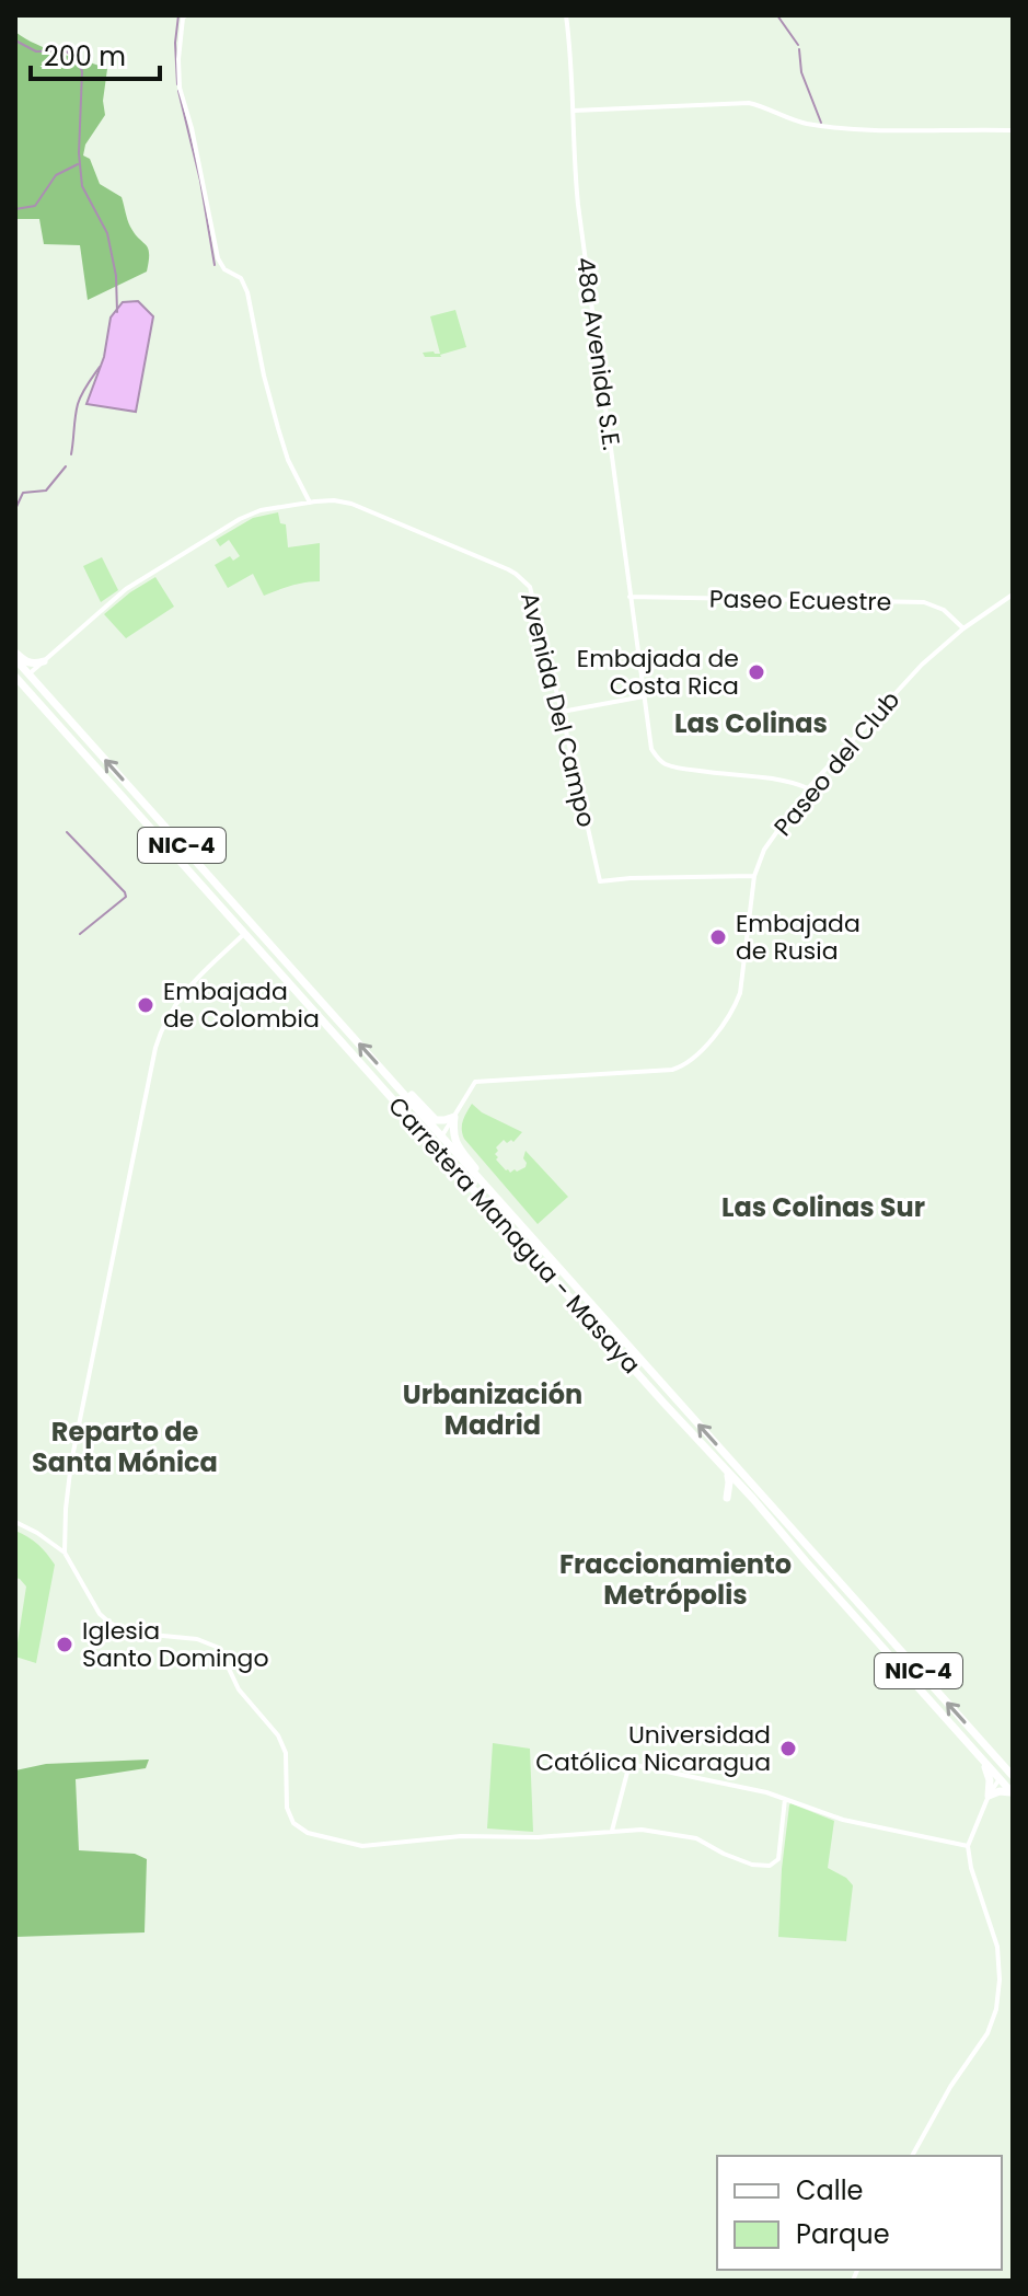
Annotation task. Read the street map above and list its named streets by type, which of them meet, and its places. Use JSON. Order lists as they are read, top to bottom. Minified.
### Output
{"streets":{"highway":["NIC-4","Carretera Managua - Masaya"],"street":["48a Avenida S.E.","Paseo Ecuestre","Avenida Del Campo","Paseo del Club"]},"crossings":[["48a Avenida S.E.","Paseo Ecuestre"],["48a Avenida S.E.","Paseo del Club"],["Paseo Ecuestre","Paseo del Club"],["Avenida Del Campo","Paseo del Club"],["Avenida Del Campo","Carretera Managua - Masaya"]],"districts":["Las Colinas","Las Colinas Sur","Urbanización Madrid","Reparto de Santa Mónica","Fraccionamiento Metrópolis"],"places":["Embajada de Costa Rica","Embajada de Rusia","Embajada de Colombia","Iglesia Santo Domingo","Universidad Católica Nicaragua"],"legend":["Calle","Parque"],"scale_bar":"200 m"}
